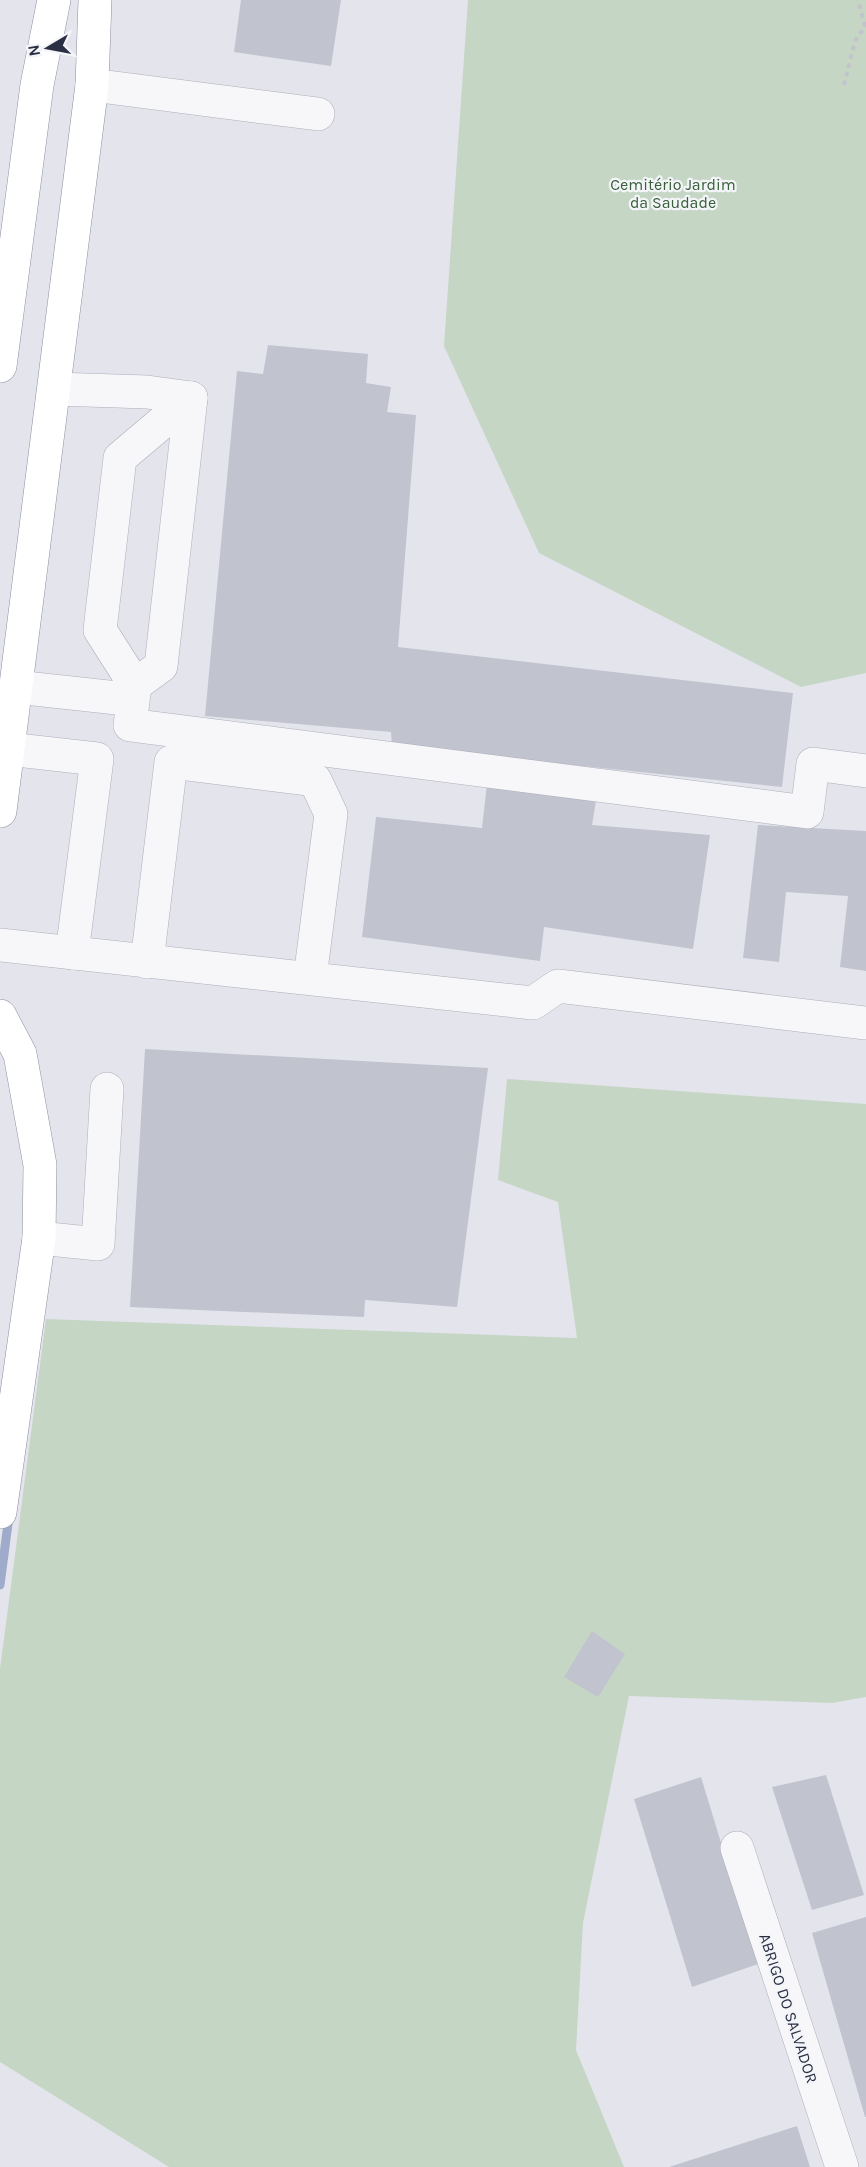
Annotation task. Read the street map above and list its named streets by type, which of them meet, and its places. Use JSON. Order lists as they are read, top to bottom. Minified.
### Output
{"streets":{"lane":["ABRIGO DO SALVADOR"]},"parks":["Cemitério Jardim da Saudade"],"north":"left"}
